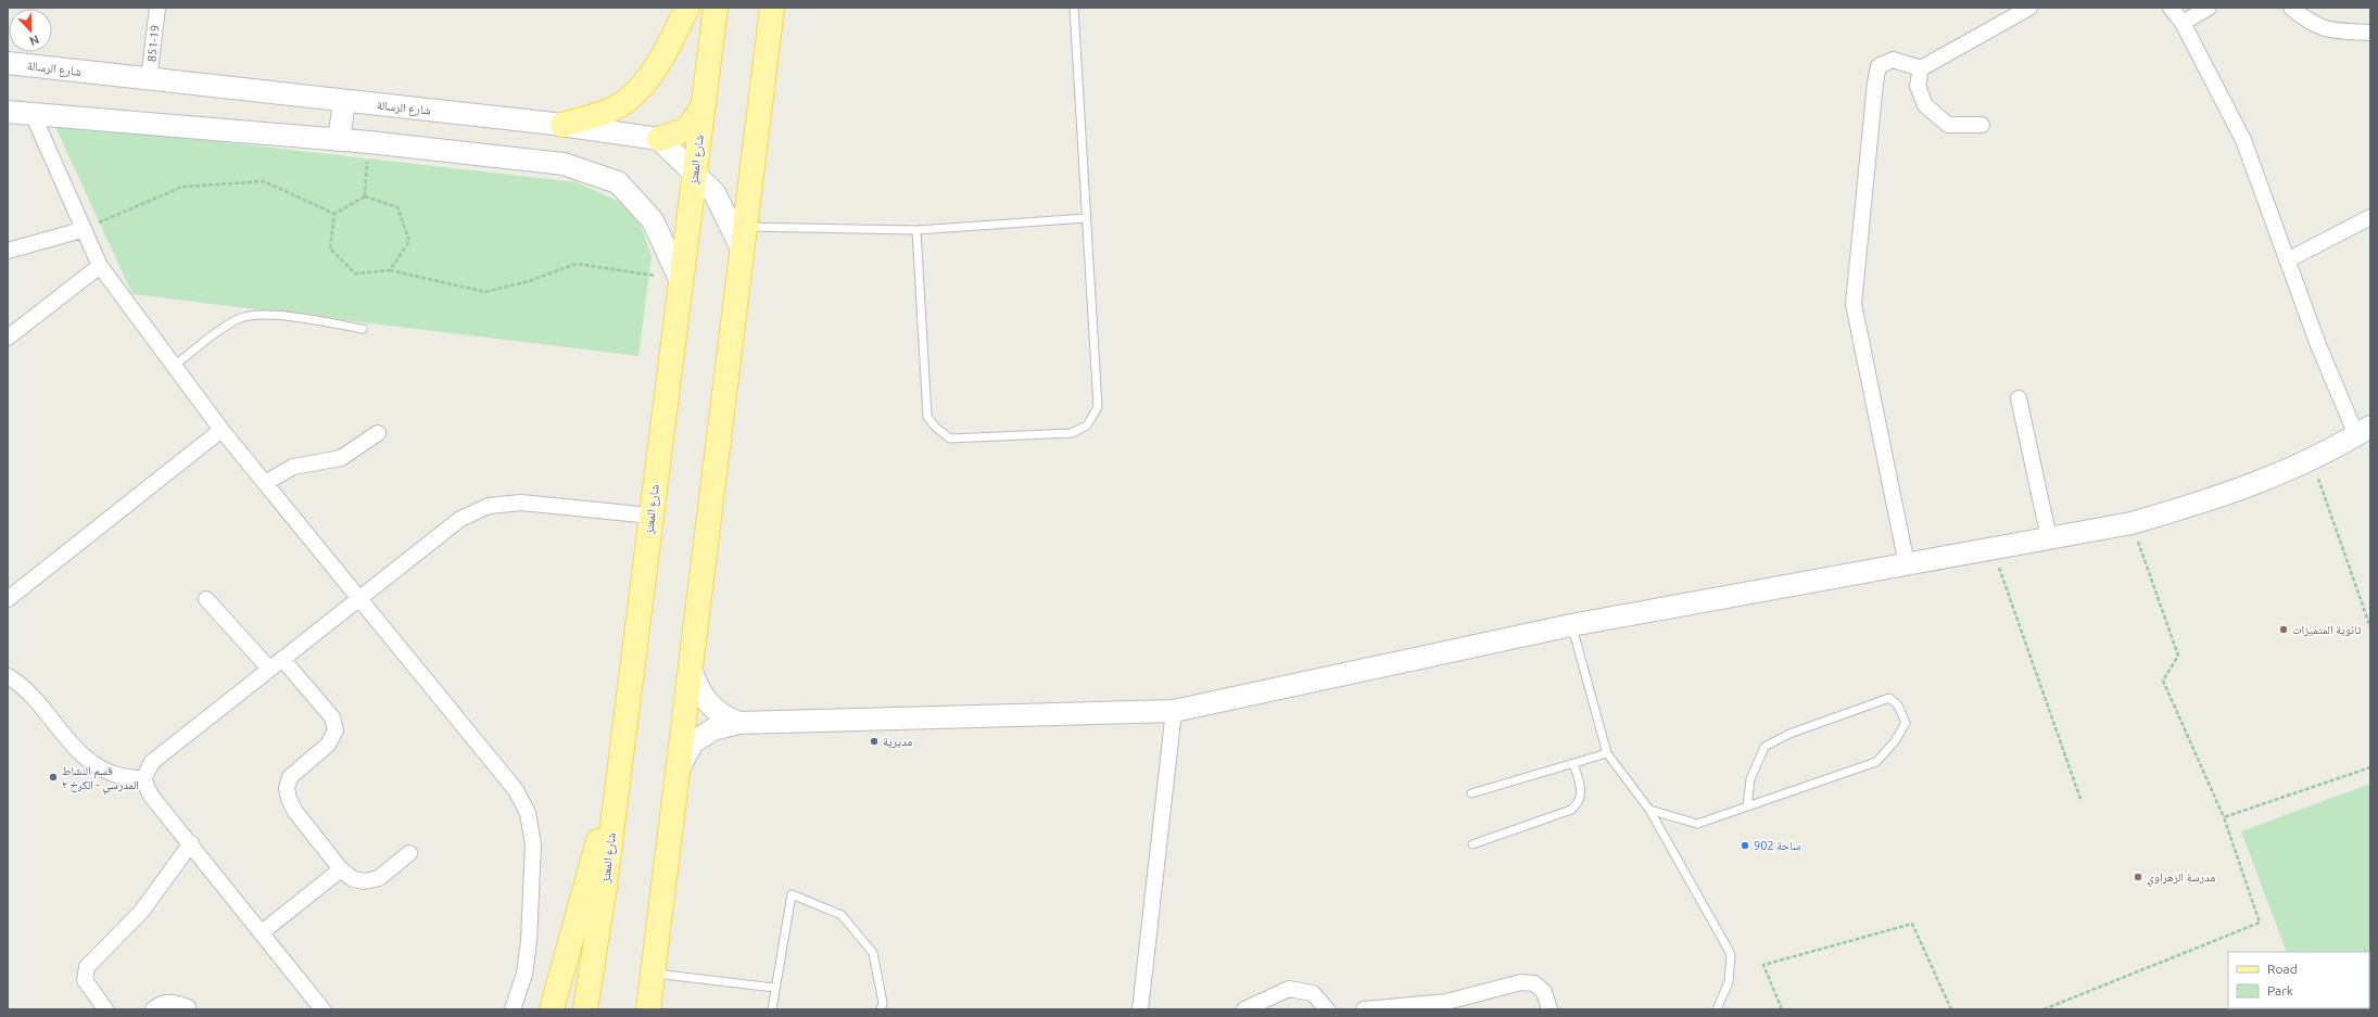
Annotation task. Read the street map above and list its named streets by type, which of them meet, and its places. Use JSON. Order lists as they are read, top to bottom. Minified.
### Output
{"streets":{"main road":["شارع المعتز"],"street":["851-19","شارع الرسالة"]},"crossings":[["851-19","شارع الرسالة"]],"places":["ثانوية المتميزات","مديرية","قسم النشاط المدرسي - الكرخ ٢","ساحة 902","مدرسة الزهراوي"],"legend":["Road","Park"],"north":"bottom"}
